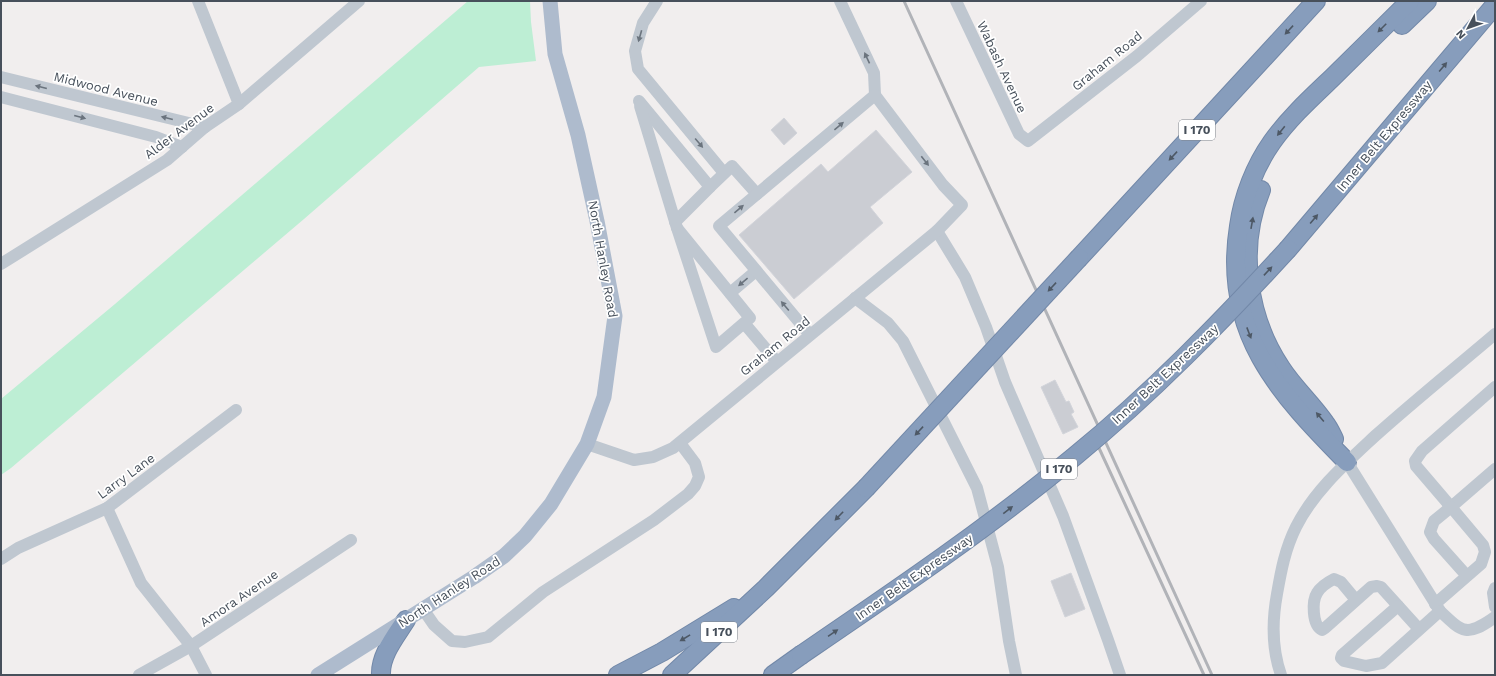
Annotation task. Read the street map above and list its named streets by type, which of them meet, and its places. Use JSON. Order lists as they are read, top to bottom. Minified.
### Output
{"streets":{"highway":["I 170","Inner Belt Expressway"],"main road":["North Hanley Road"],"street":["Graham Road","Wabash Avenue","Midwood Avenue","Alder Avenue","Larry Lane","Amora Avenue"]},"crossings":[["Graham Road","Wabash Avenue"],["Graham Road","North Hanley Road"],["Midwood Avenue","Alder Avenue"]],"north":"bottom left"}
